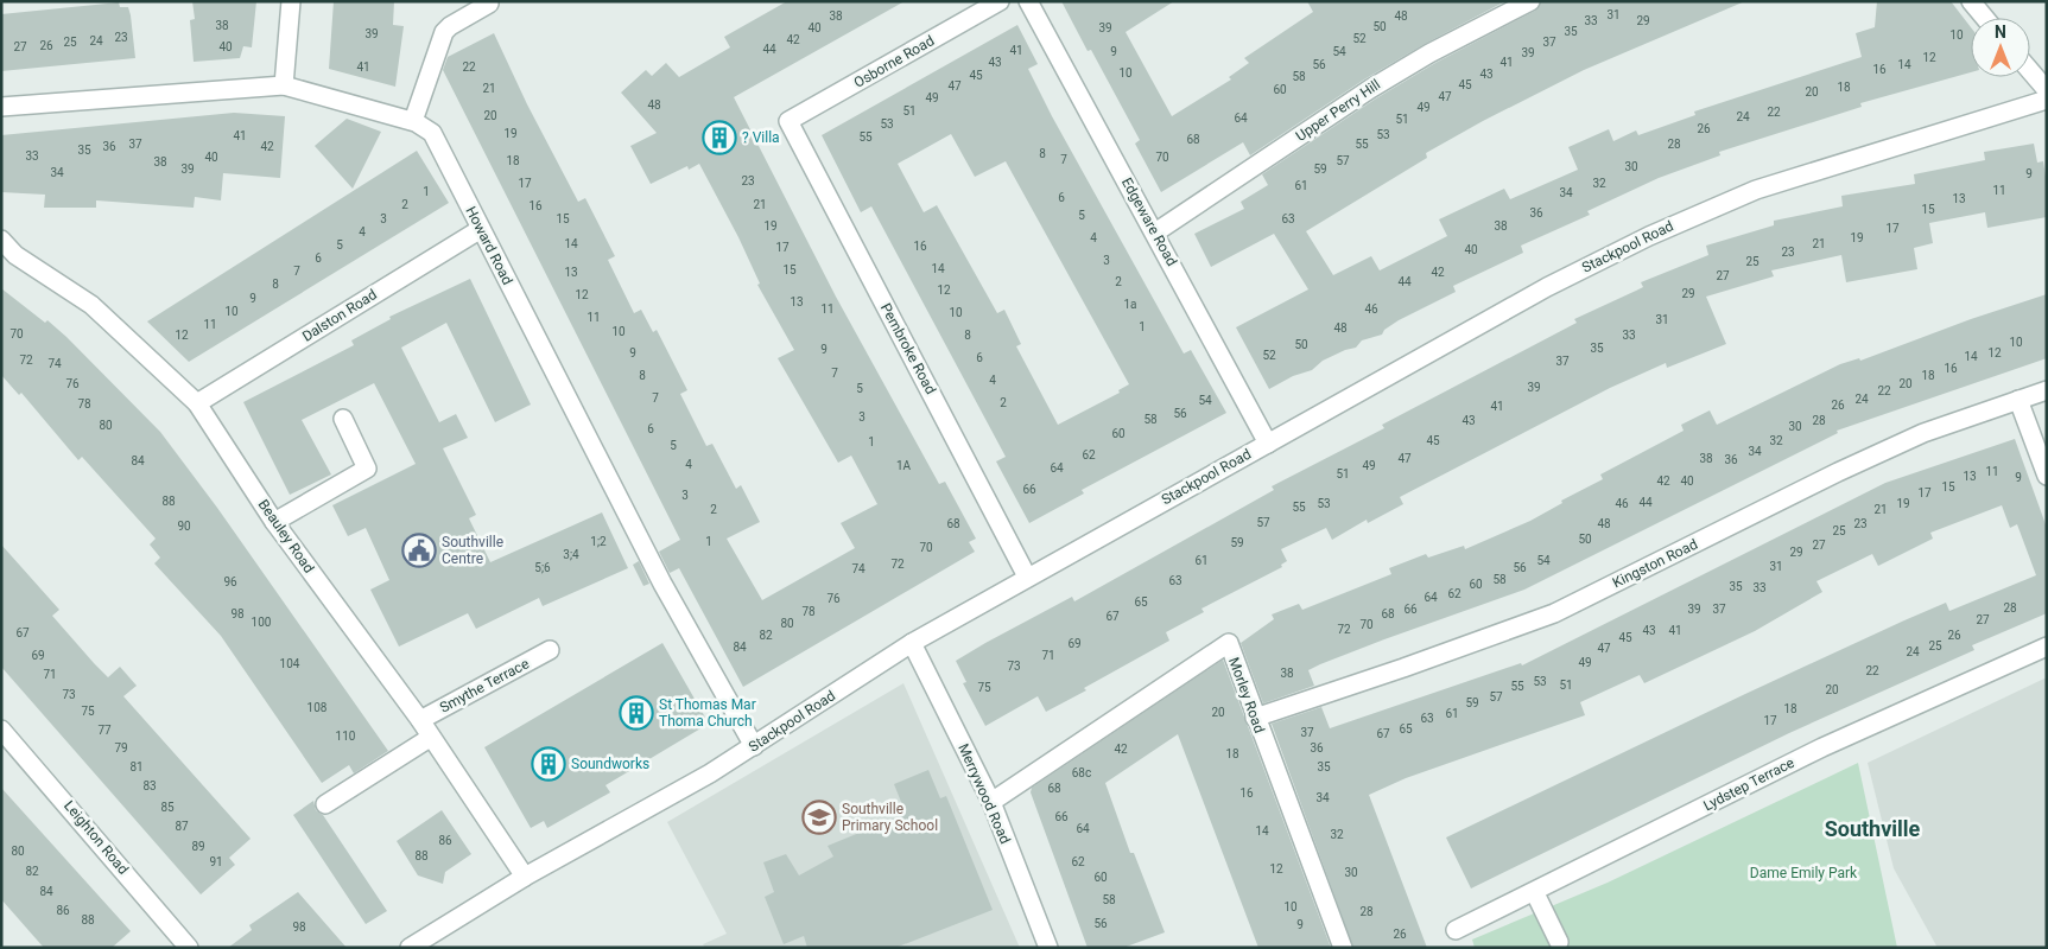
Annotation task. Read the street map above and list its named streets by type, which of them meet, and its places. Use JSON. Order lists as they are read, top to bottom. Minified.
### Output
{"streets":{"street":["Osborne Road","Upper Perry Hill","Edgeware Road","Howard Road","Stackpool Road","Dalston Road","Pembroke Road","Beauley Road","Kingston Road","Smythe Terrace","Morley Road","Lydstep Terrace","Merrywood Road","Leighton Road"]},"crossings":[["Osborne Road","Pembroke Road"],["Upper Perry Hill","Edgeware Road"],["Edgeware Road","Stackpool Road"],["Howard Road","Stackpool Road"],["Howard Road","Dalston Road"],["Stackpool Road","Pembroke Road"],["Stackpool Road","Beauley Road"],["Stackpool Road","Merrywood Road"],["Dalston Road","Beauley Road"],["Beauley Road","Smythe Terrace"],["Kingston Road","Morley Road"],["Morley Road","Merrywood Road"]],"districts":["Southville"],"parks":["Dame Emily Park"],"places":{"building":["? Villa","St Thomas Mar Thoma Church","Soundworks"],"public building":["Southville Centre"],"school or university":["Southville Primary School"]},"house_numbers":["31","38","48","33","29","38","50","40","39","35","39","10","23","52","42","24","25","37","26","27","40","44","41","9","54","39","12","43","41","56","14","41","22","16","10","43","45","58","45","47","18","21","60","20","47","49","48","49","51","22","20","24","64","51","53","26","19","53","41","55","68","37","55","28","36","42","35","8","33","40","70","7","18","57","38","30","39","59","34","9","23","17","32","61","11","1","34","6","13","2","21","16","15","36","5","3","15","63","19","38","17","4","4","19","14","21","5","16","17","40","23","6","3","25","14","15","7","13","42","27","2","44","8","12","29","12","9","13","1a","11","46","10","10","11","31","11","1","48","10","70","12","8","33","10","50","35","9","9","12","52","14","6","72","37","74","16","7","8","18","4","76","20","39","5","22","7","24","54","2","78","26","41","56","3","58","43","28","80","30","6","60","45","32","1","5","34","62","47","38","36","84","4","1A","49","64","11","51","13","9","42","40","15","66","17","3","88","44","53","46","19","55","2","21","57","68","48","23","90","25","50","1;2","1","59","27","70","29","3;4","61","54","72","31","5;6","56","74","58","63","96","60","35","33","62","64","76","65","28","66","39","37","78","98","68","67","27","100","80","70","72","43","41","67","82","26","45","69","25","84","47","24","69","71","49","104","73","22","38","71","53","51","55","75","20","73","57","59","108","18","75","20","61","63","17","65","77","37","67","110","79","36","42","18","81","35","68c","83","68","16","34","85","66","87","64","14","32","86","89","80","88","91","62","12","82","30","60","84","58","10","86","28","88","56","9","98","26"],"north":"top"}
